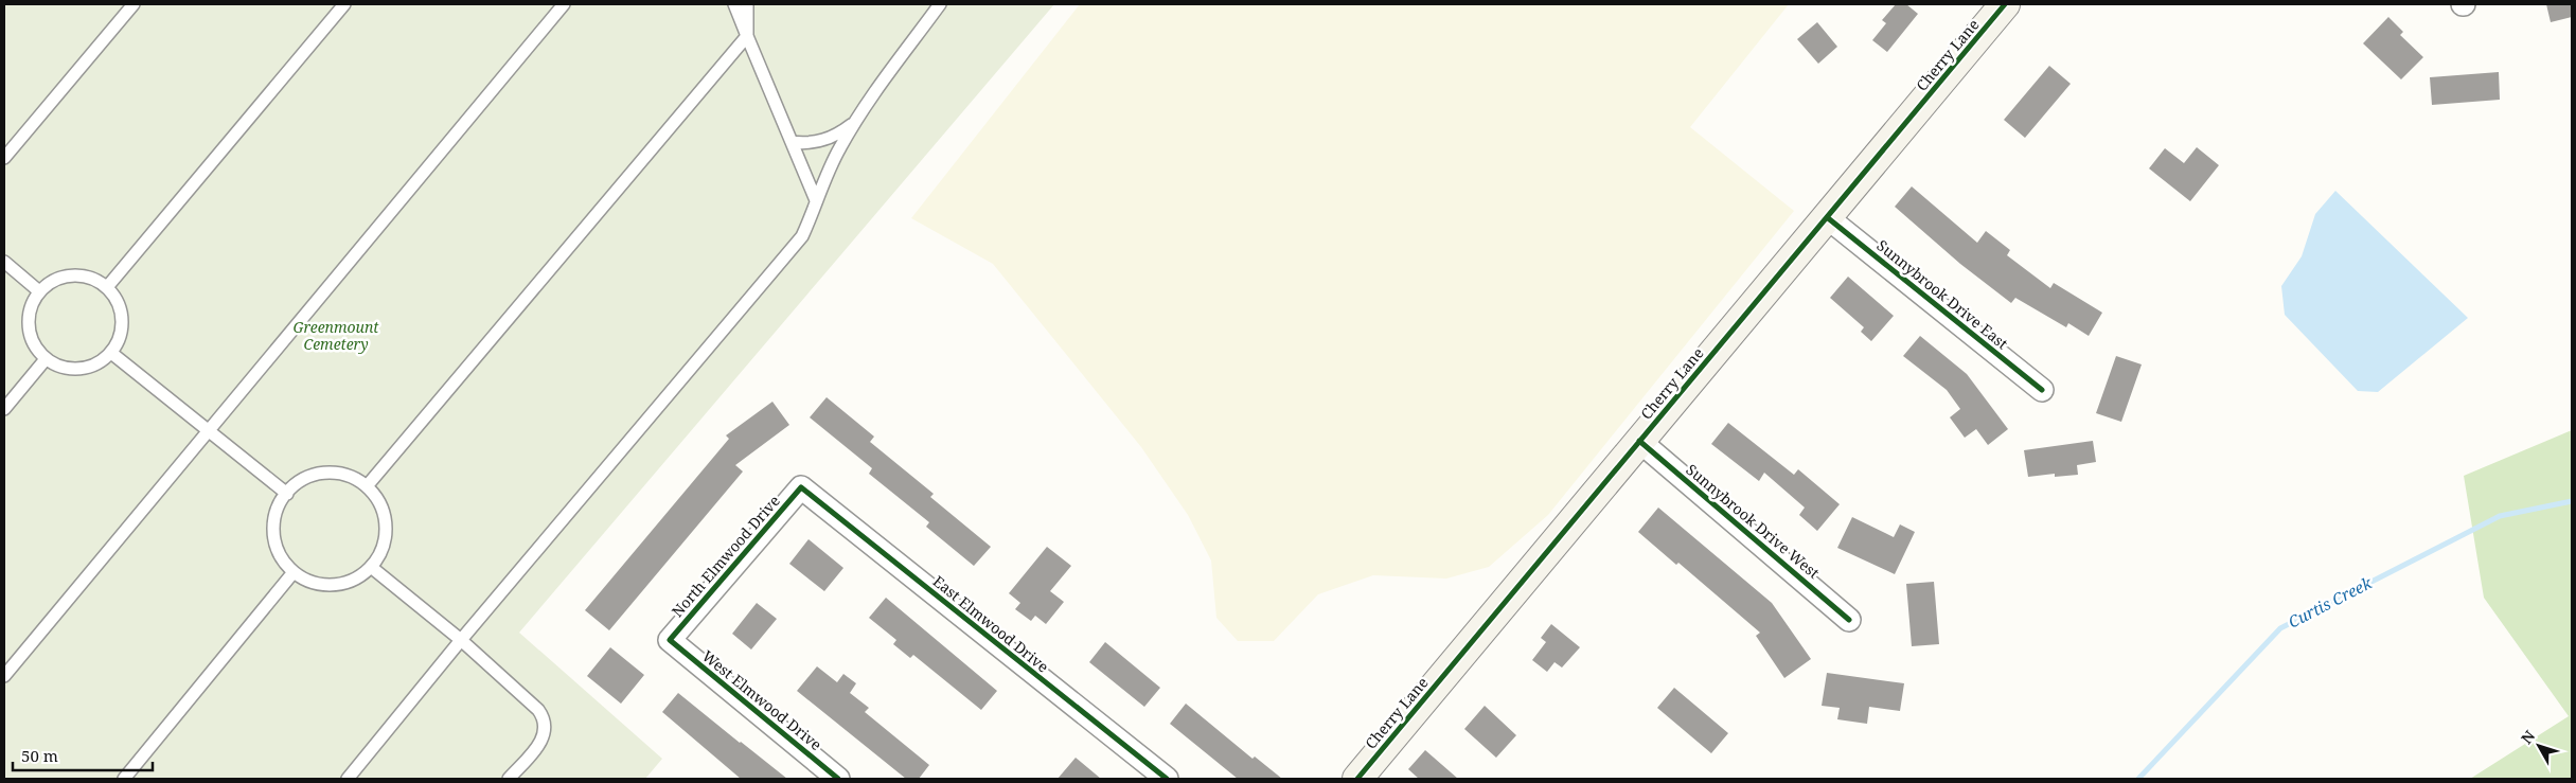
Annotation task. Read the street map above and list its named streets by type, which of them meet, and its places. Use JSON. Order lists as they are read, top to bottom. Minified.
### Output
{"streets":{"street":["Cherry Lane","Sunnybrook Drive East","Sunnybrook Drive West","North Elmwood Drive","East Elmwood Drive","West Elmwood Drive"]},"crossings":[["Cherry Lane","Sunnybrook Drive East"],["Cherry Lane","Sunnybrook Drive West"],["North Elmwood Drive","East Elmwood Drive"],["North Elmwood Drive","West Elmwood Drive"]],"water":["Curtis Creek"],"parks":["Greenmount Cemetery"],"scale_bar":"50 m","north":"top left"}
